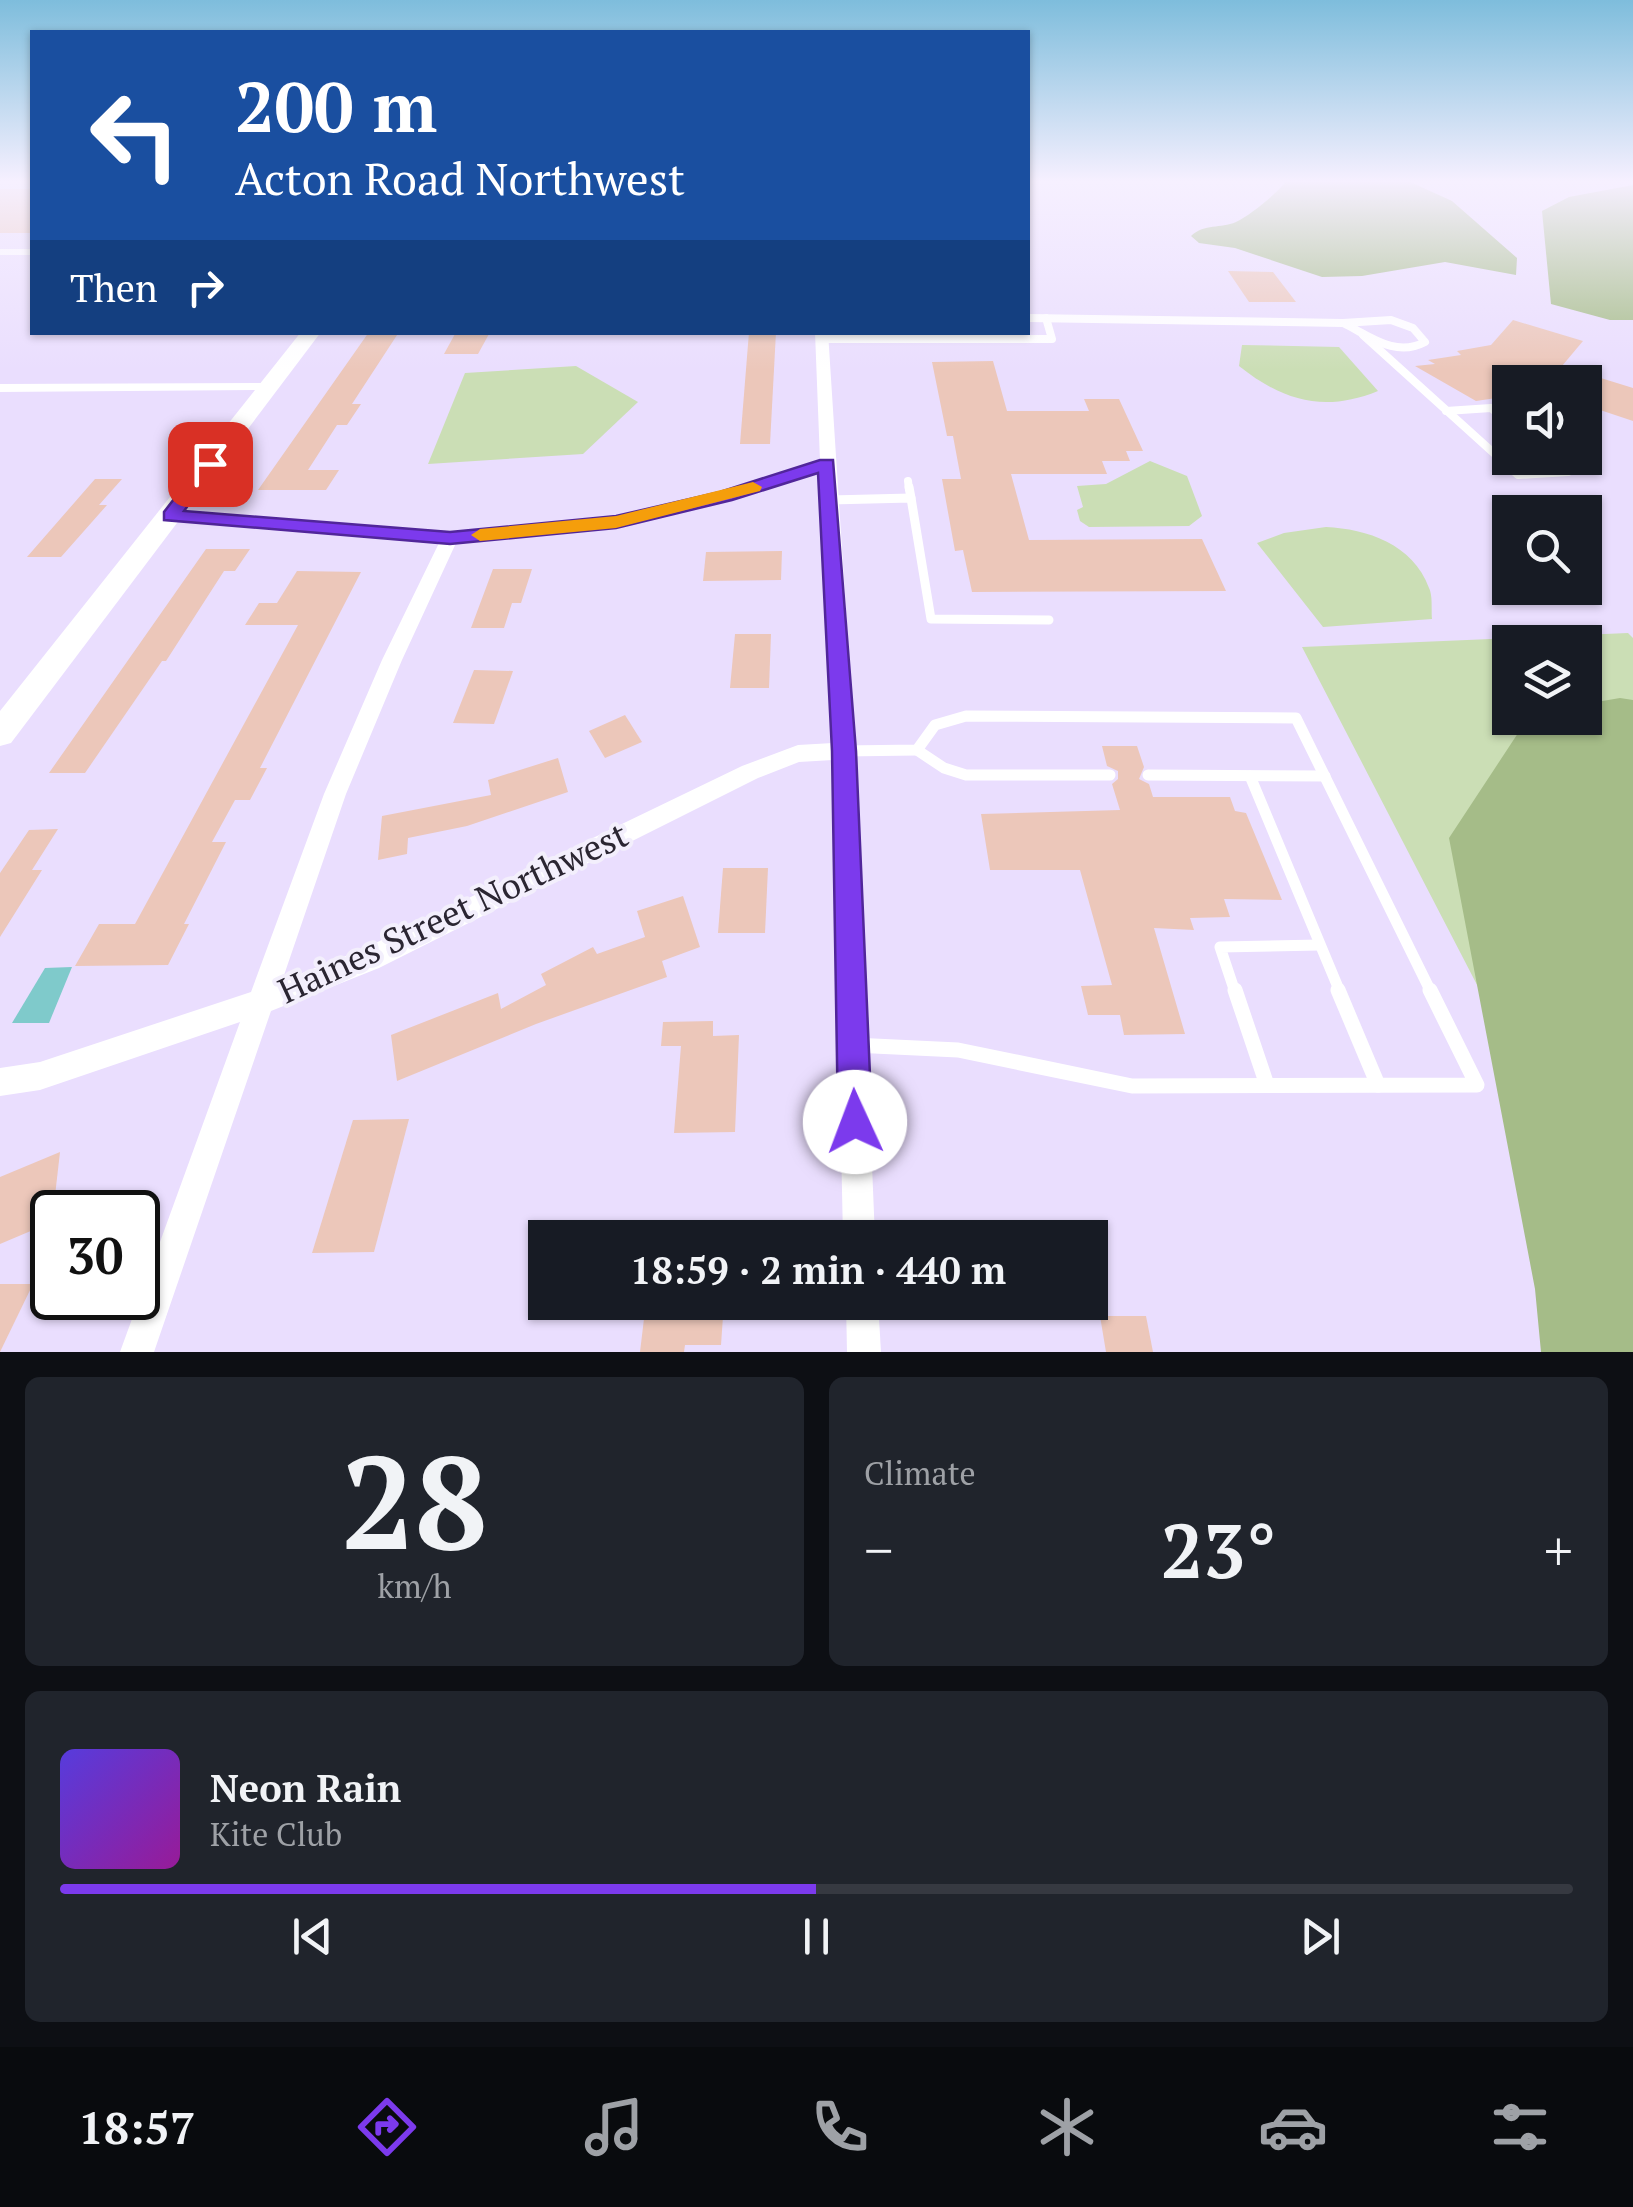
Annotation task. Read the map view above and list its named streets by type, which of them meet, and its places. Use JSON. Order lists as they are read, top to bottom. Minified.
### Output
{"streets":{"street":["Haines Street Northwest"]},"page":{"turn":["200 m","Acton Road Northwest"],"then":"Then","limit":"30","trip":"18:59 · 2 min · 440 m","tile":[["28","km/h"],"Climate"],"heat":["−","23°","+"],"song":["Neon Rain","Kite Club"],"tabs":"18:57"}}
